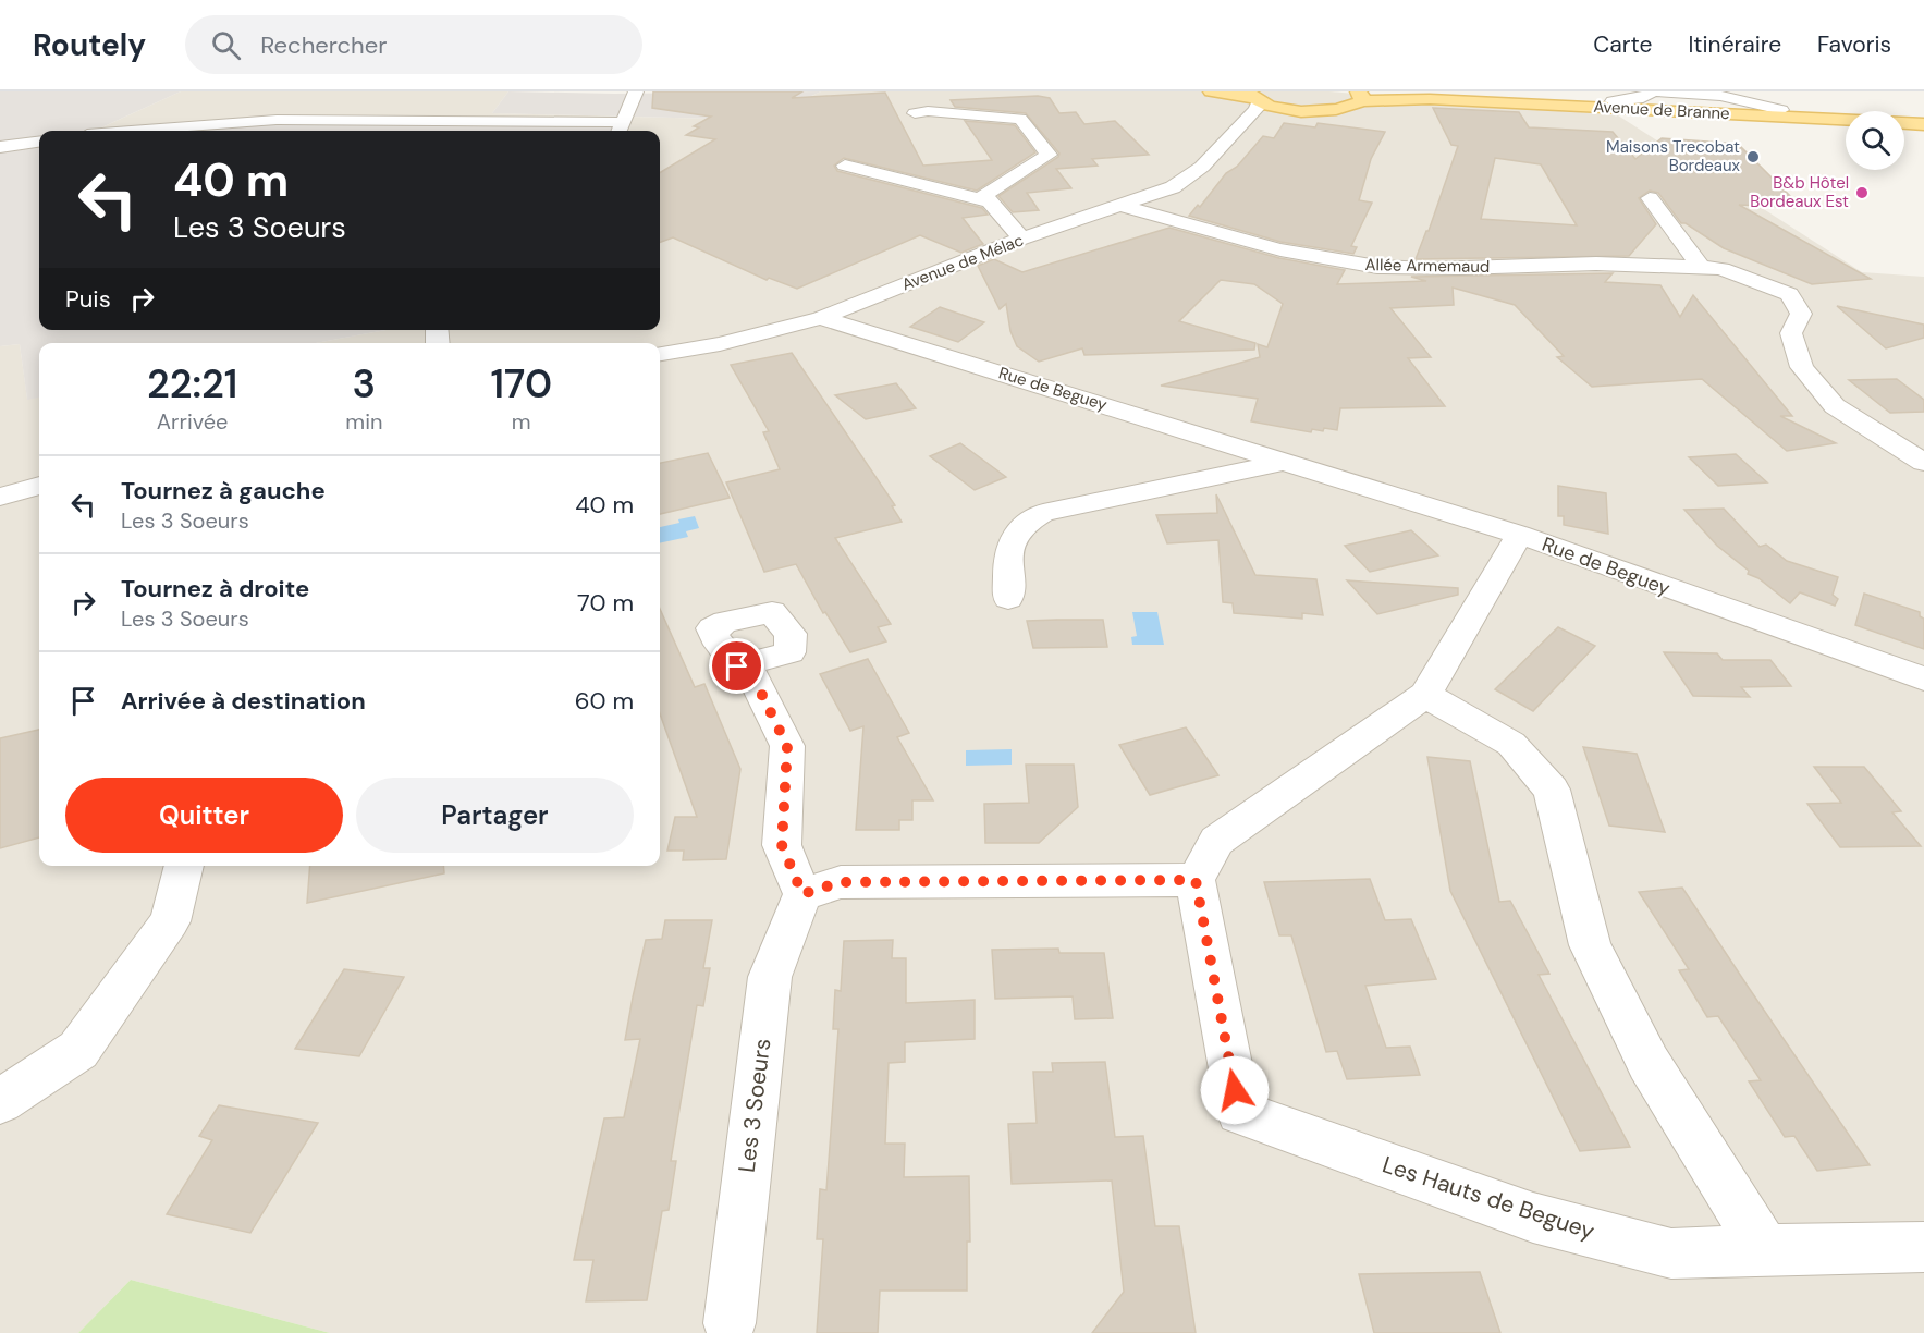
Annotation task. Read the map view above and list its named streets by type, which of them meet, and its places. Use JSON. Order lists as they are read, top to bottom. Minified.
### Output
{"streets":{"main road":["Avenue de Branne"],"street":["Avenue de Mélac","Allée Armemaud","Rue de Beguey","Les 3 Soeurs","Les Hauts de Beguey"]},"crossings":[["Avenue de Branne","Avenue de Mélac"],["Avenue de Mélac","Allée Armemaud"],["Avenue de Mélac","Rue de Beguey"]],"places":["Maisons Trecobat Bordeaux","B&b Hôtel Bordeaux Est"],"page":{"header":"Routely","search":"Rechercher","nav":["Carte","Itinéraire","Favoris"],"turn":["40 m","Les 3 Soeurs"],"then":"Puis","eta":["22:21","Arrivée","3","min","170","m"],"list":[{"name":"Tournez à gauche","note":"Les 3 Soeurs","value":"40 m"},{"name":"Tournez à droite","note":"Les 3 Soeurs","value":"70 m"},{"name":"Arrivée à destination","value":"60 m"}],"buttons":["Quitter","Partager"]}}
